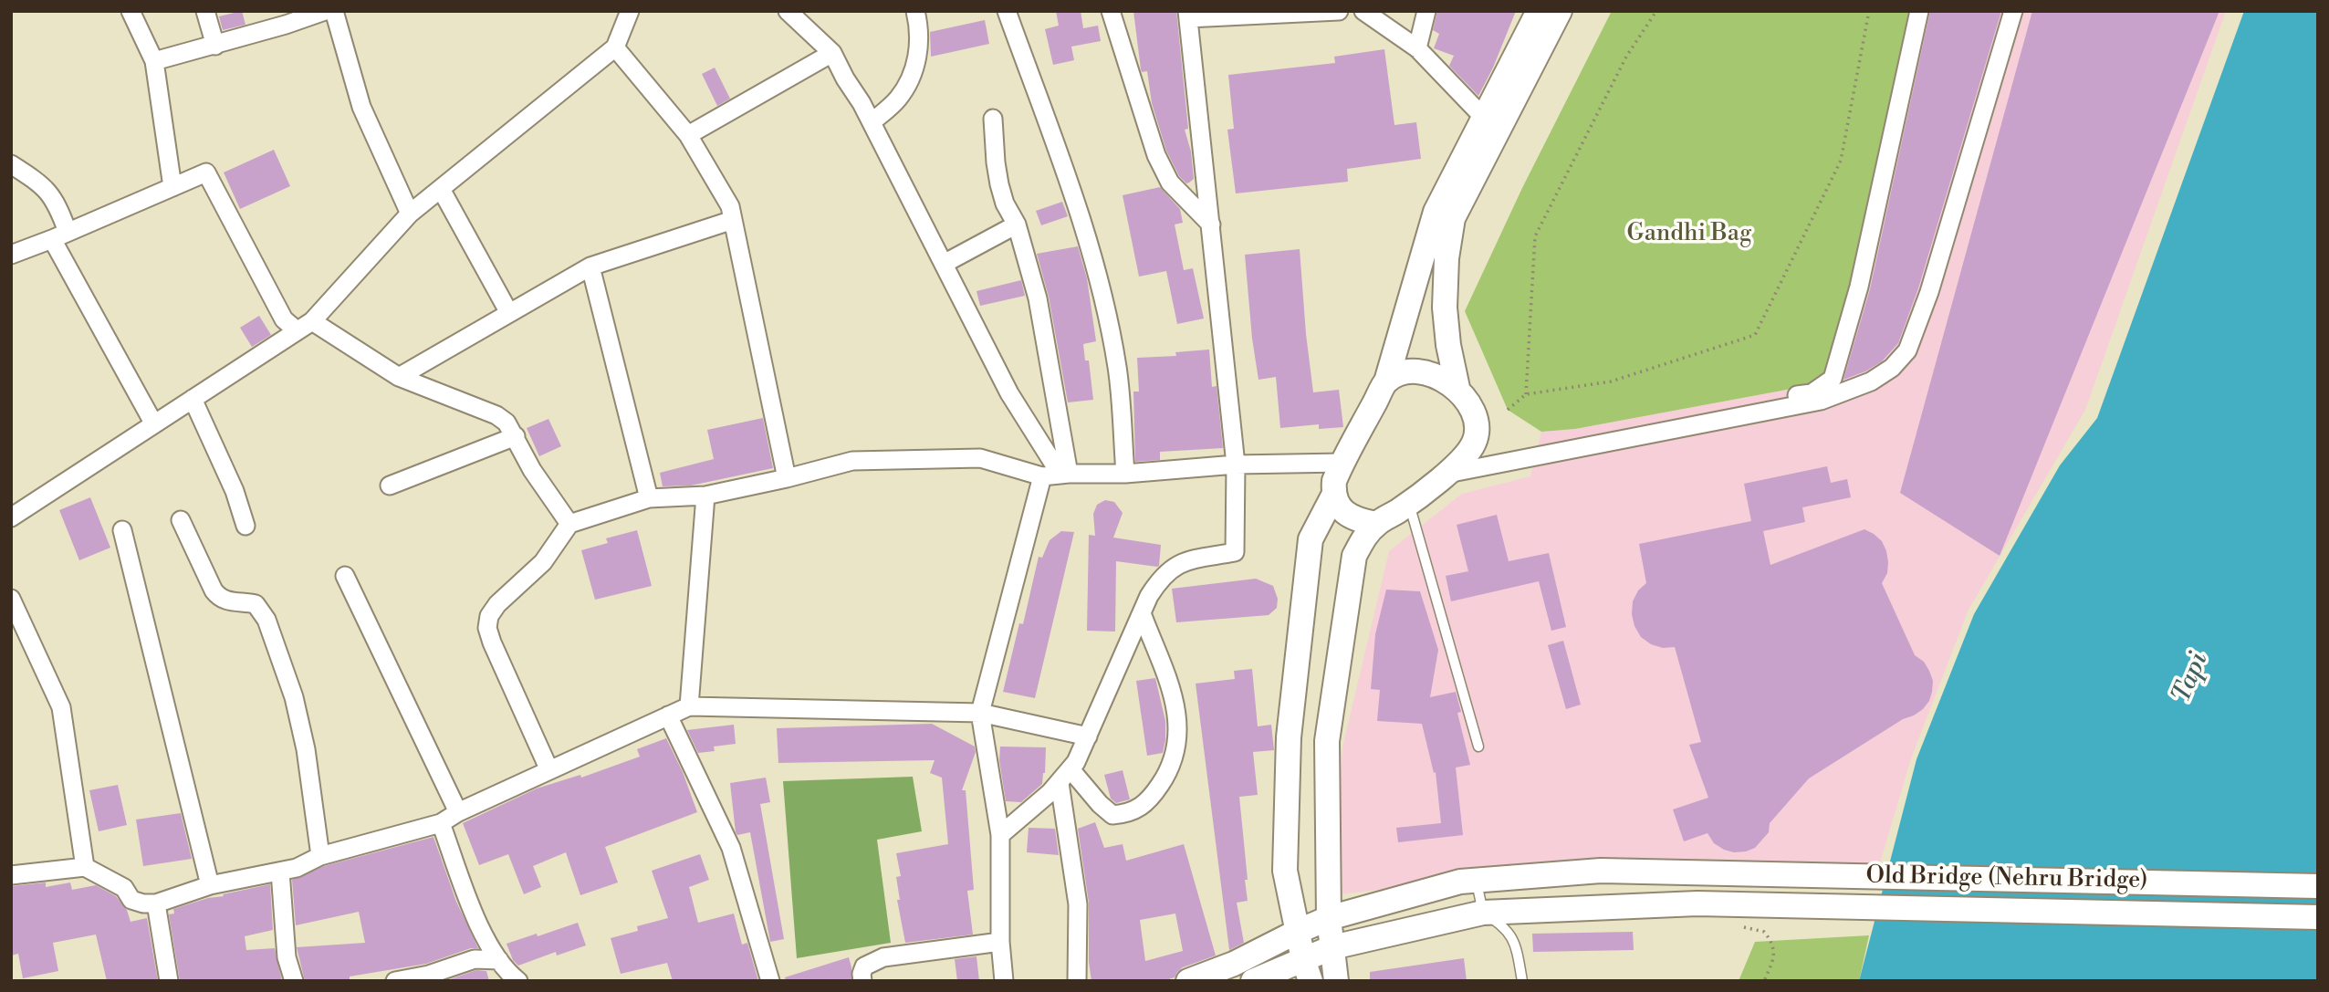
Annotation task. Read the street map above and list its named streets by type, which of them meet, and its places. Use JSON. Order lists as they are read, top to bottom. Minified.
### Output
{"streets":{"main road":["Old Bridge (Nehru Bridge)"]},"water":["Tapi"],"parks":["Gandhi Bag"]}
